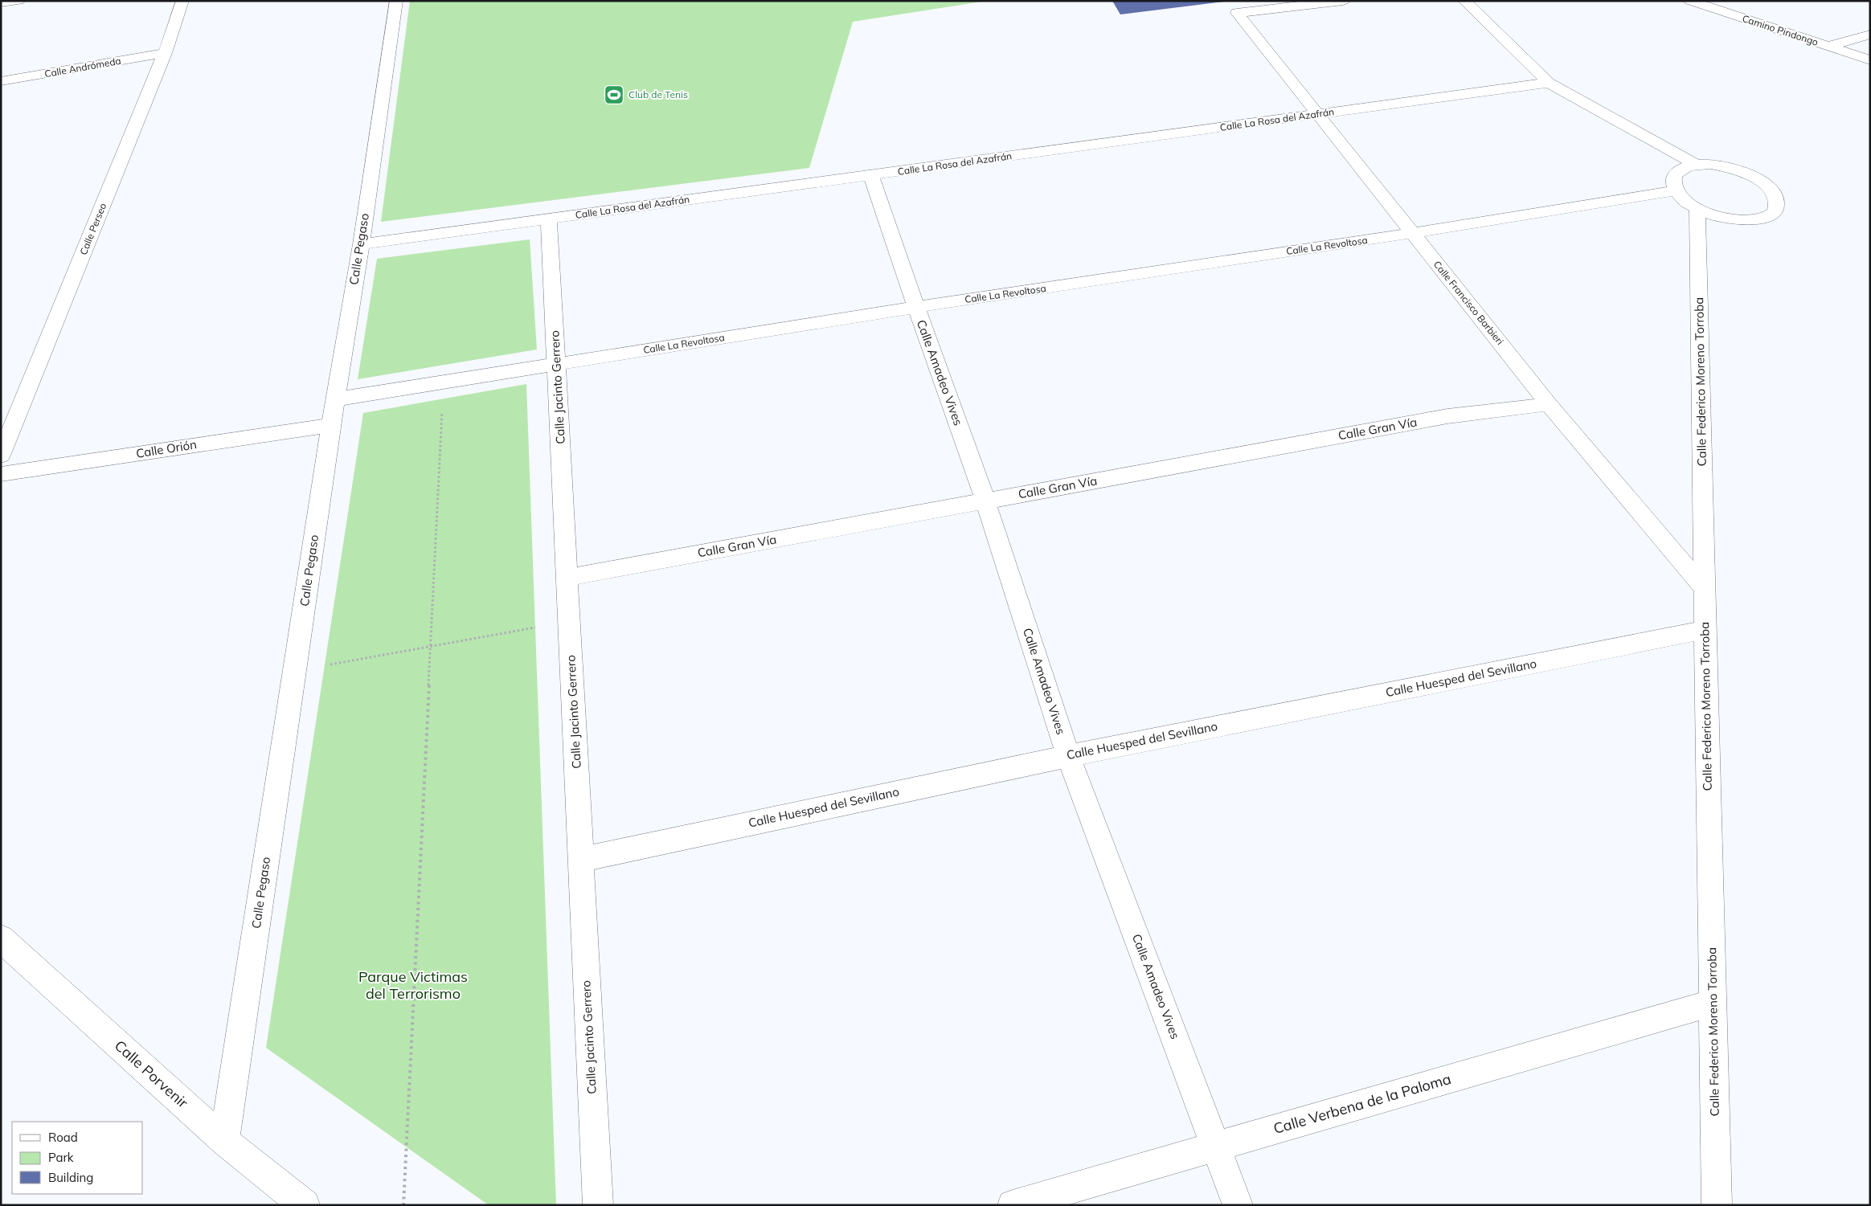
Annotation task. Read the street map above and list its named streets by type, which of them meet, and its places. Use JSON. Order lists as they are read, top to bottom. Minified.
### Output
{"streets":{"street":["Camino Pindongo","Calle Andrómeda","Calle La Rosa del Azafrán","Calle Perseo","Calle La Revoltosa","Calle Pegaso","Calle Francisco Barbieri","Calle Amadeo Vives","Calle Federico Moreno Torroba","Calle Jacinto Gerrero","Calle Gran Vía","Calle Orión","Calle Huesped del Sevillano","Calle Porvenir","Calle Verbena de la Paloma"]},"crossings":[["Calle Andrómeda","Calle Perseo"],["Calle La Rosa del Azafrán","Calle Pegaso"],["Calle La Rosa del Azafrán","Calle Francisco Barbieri"],["Calle La Rosa del Azafrán","Calle Amadeo Vives"],["Calle La Rosa del Azafrán","Calle Jacinto Gerrero"],["Calle La Revoltosa","Calle Pegaso"],["Calle La Revoltosa","Calle Francisco Barbieri"],["Calle La Revoltosa","Calle Amadeo Vives"],["Calle La Revoltosa","Calle Jacinto Gerrero"],["Calle Pegaso","Calle Orión"],["Calle Pegaso","Calle Porvenir"],["Calle Francisco Barbieri","Calle Federico Moreno Torroba"],["Calle Francisco Barbieri","Calle Gran Vía"],["Calle Amadeo Vives","Calle Gran Vía"],["Calle Amadeo Vives","Calle Huesped del Sevillano"],["Calle Amadeo Vives","Calle Verbena de la Paloma"],["Calle Federico Moreno Torroba","Calle Huesped del Sevillano"],["Calle Federico Moreno Torroba","Calle Verbena de la Paloma"],["Calle Jacinto Gerrero","Calle Gran Vía"],["Calle Jacinto Gerrero","Calle Huesped del Sevillano"]],"parks":["Parque Victimas del Terrorismo"],"places":{"sports":["Club de Tenis"]},"legend":["Road","Park","Building"]}
